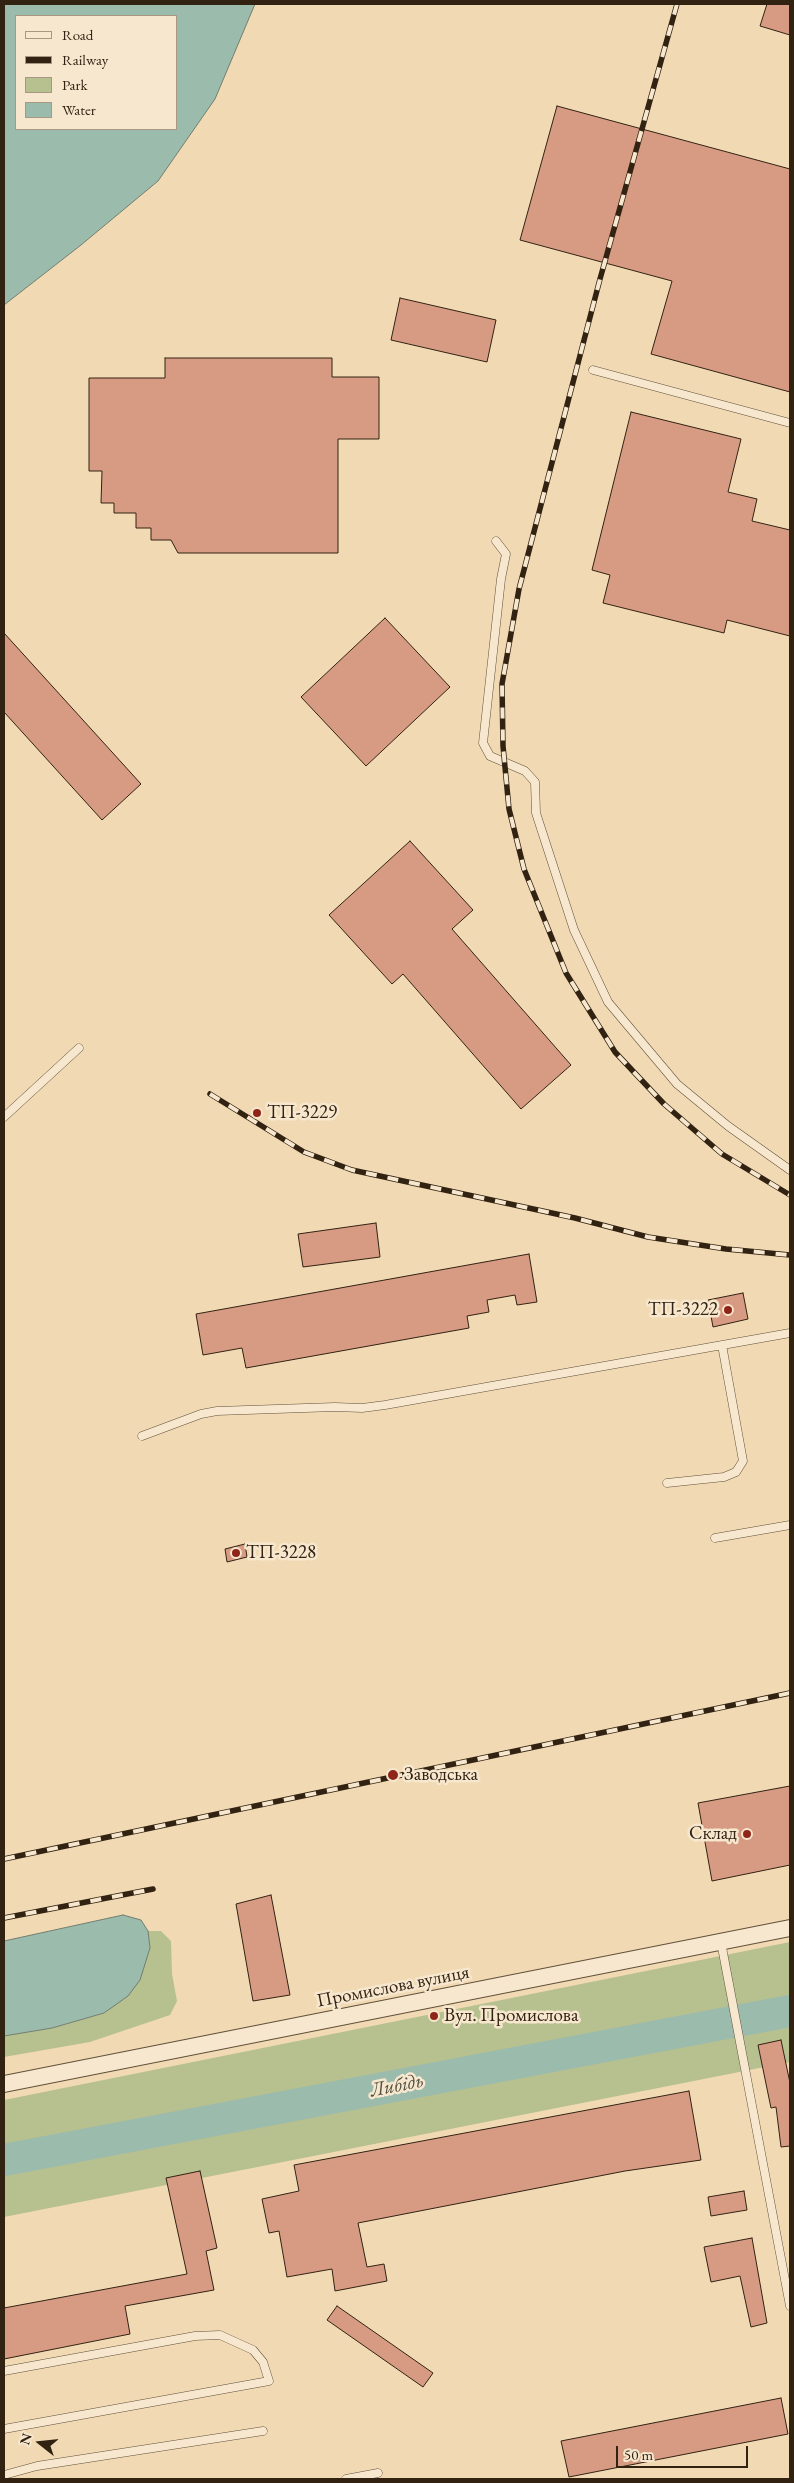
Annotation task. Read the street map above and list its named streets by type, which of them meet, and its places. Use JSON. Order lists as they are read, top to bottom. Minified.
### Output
{"streets":{"street":["Промислова вулиця"]},"water":["Либідь"],"places":["ТП-3229","ТП-3222","ТП-3228","Заводська","Склад","Вул. Промислова"],"legend":["Road","Railway","Park","Water"],"scale_bar":"50 m","north":"left"}
